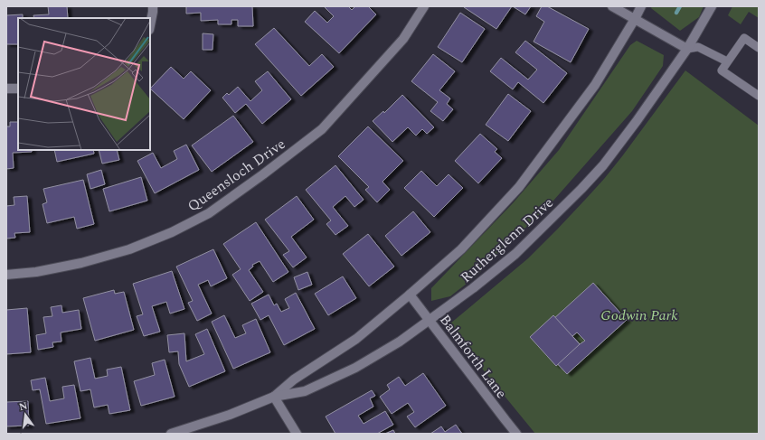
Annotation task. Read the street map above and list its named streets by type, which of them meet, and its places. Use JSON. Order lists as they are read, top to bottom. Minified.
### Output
{"streets":{"street":["Queensloch Drive","Rutherglenn Drive","Balmforth Lane"]},"crossings":[["Rutherglenn Drive","Balmforth Lane"]],"parks":["Godwin Park"],"north":"top"}
